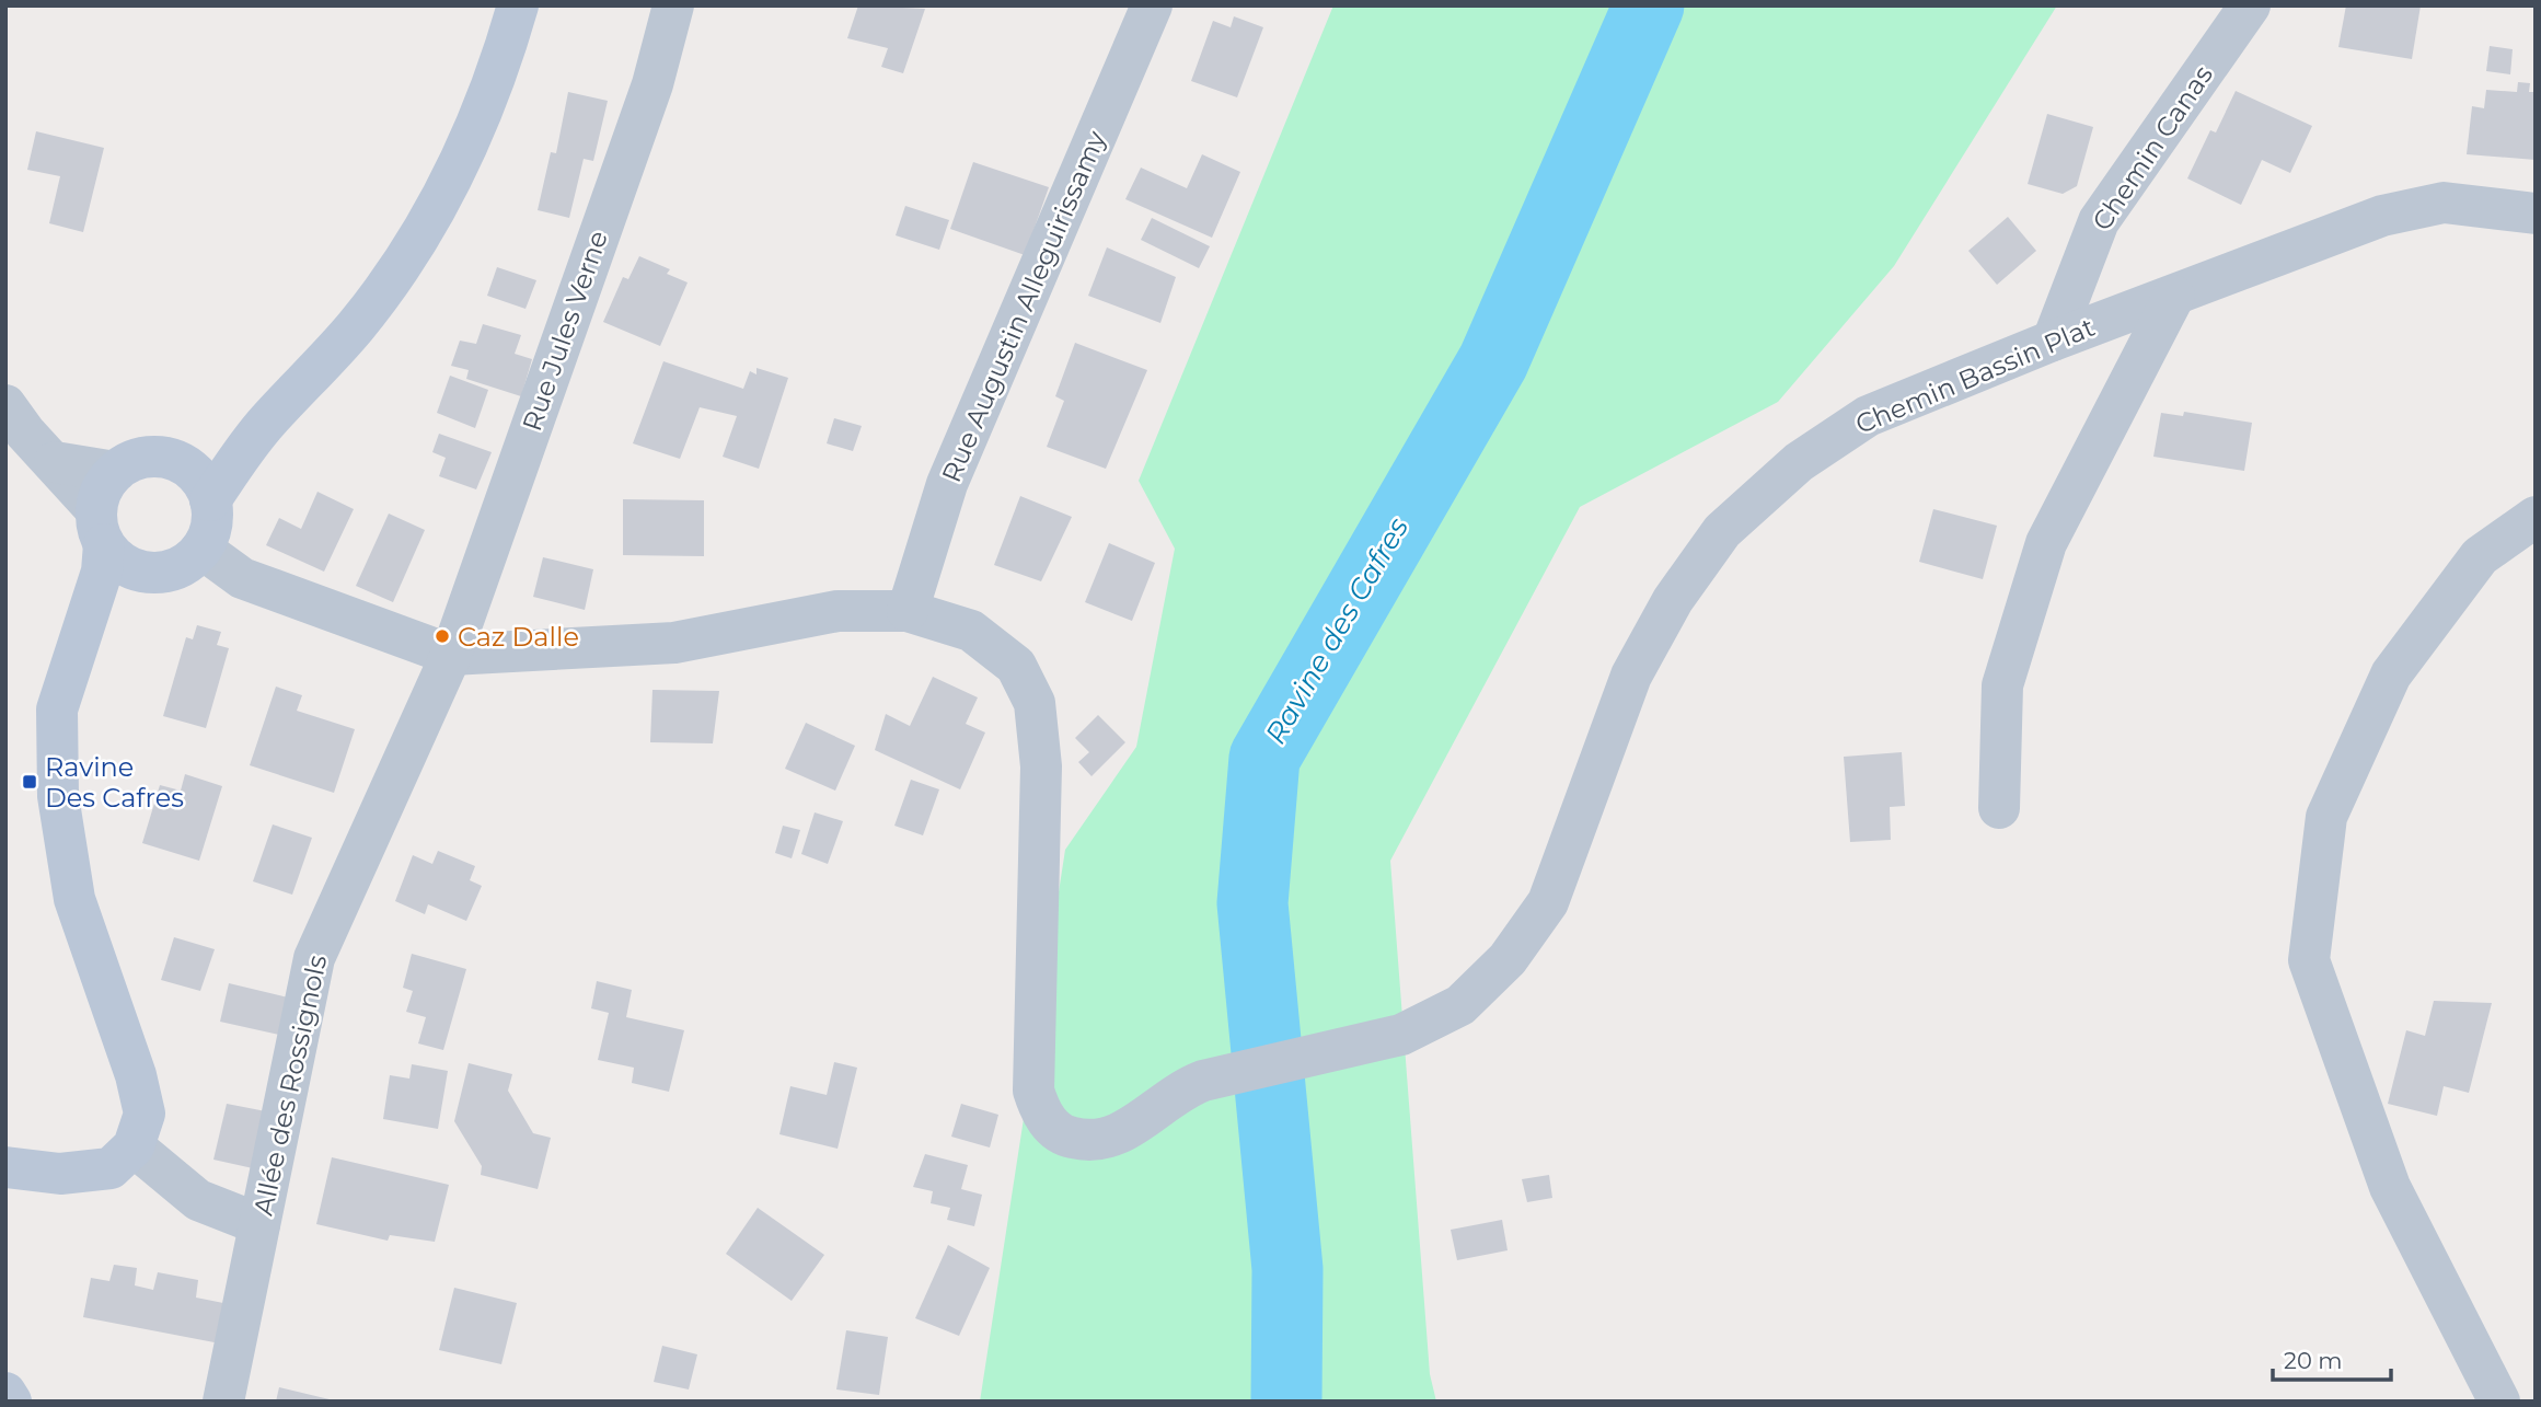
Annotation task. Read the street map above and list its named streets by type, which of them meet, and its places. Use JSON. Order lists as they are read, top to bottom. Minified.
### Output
{"streets":{"street":["Chemin Canas","Rue Augustin Alleguirissamy","Rue Jules Verne","Chemin Bassin Plat","Allée des Rossignols"]},"crossings":[["Chemin Canas","Chemin Bassin Plat"],["Rue Augustin Alleguirissamy","Chemin Bassin Plat"],["Rue Jules Verne","Chemin Bassin Plat"],["Rue Jules Verne","Allée des Rossignols"],["Chemin Bassin Plat","Allée des Rossignols"]],"water":["Ravine des Cafres"],"places":{"other":["Caz Dalle"],"transit":["Ravine Des Cafres"]},"scale_bar":"20 m"}
